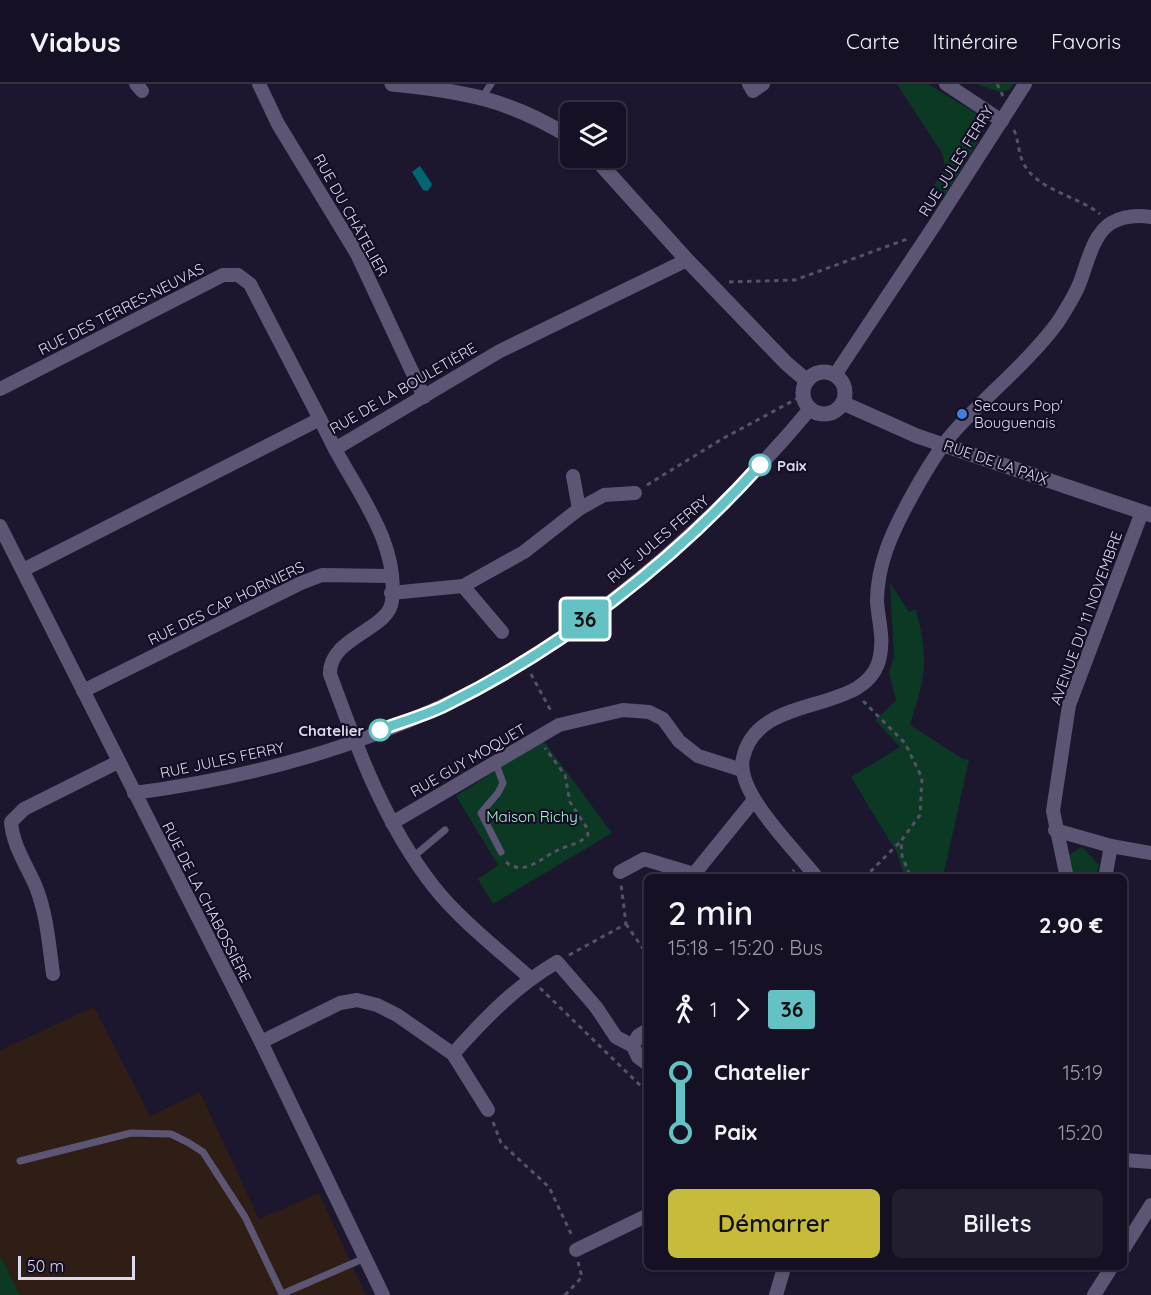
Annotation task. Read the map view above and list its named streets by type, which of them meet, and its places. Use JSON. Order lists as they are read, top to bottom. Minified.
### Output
{"streets":{"street":["RUE JULES FERRY","RUE DU CHÂTELIER","RUE DES TERRES-NEUVAS","RUE DE LA BOULETIÈRE","RUE DE LA PAIX","RUE DES CAP HORNIERS","AVENUE DU 11 NOVEMBRE","RUE GUY MOQUET","RUE DE LA CHABOSSIÈRE"]},"crossings":[["RUE JULES FERRY","RUE DE LA PAIX"],["RUE JULES FERRY","RUE DE LA CHABOSSIÈRE"],["RUE DU CHÂTELIER","RUE DE LA BOULETIÈRE"],["RUE DES TERRES-NEUVAS","RUE DE LA BOULETIÈRE"],["RUE DE LA BOULETIÈRE","RUE DE LA CHABOSSIÈRE"],["RUE DE LA PAIX","AVENUE DU 11 NOVEMBRE"],["RUE DES CAP HORNIERS","RUE DE LA CHABOSSIÈRE"]],"parks":["Maison Richy"],"places":["Secours Pop' Bouguenais","Paix","Chatelier"],"lines":["bus line 36"],"scale_bar":"50 m","page":{"header":"Viabus","nav":["Carte","Itinéraire","Favoris"],"on_map":"36","heading":["2 min","15:18 – 15:20 · Bus","2.90 €"],"legs":["1","36"],"list":[{"name":"Chatelier","value":"15:19"},{"name":"Paix","value":"15:20"}],"buttons":["Démarrer","Billets"],"scale":"50 m"}}
